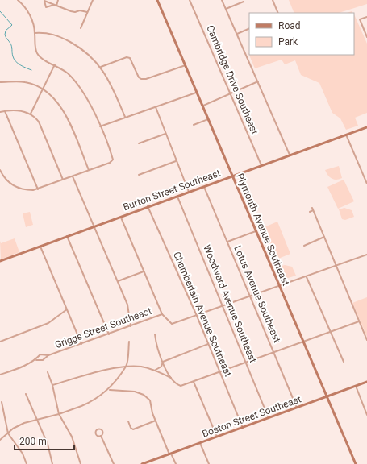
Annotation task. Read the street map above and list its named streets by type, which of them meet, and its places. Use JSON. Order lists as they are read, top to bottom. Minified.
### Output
{"streets":{"main road":["Burton Street Southeast","Plymouth Avenue Southeast","Boston Street Southeast"],"street":["Cambridge Drive Southeast","Lotus Avenue Southeast","Woodward Avenue Southeast","Chamberlain Avenue Southeast","Griggs Street Southeast"]},"crossings":[["Cambridge Drive Southeast","Burton Street Southeast"],["Burton Street Southeast","Plymouth Avenue Southeast"],["Burton Street Southeast","Lotus Avenue Southeast"],["Burton Street Southeast","Woodward Avenue Southeast"],["Burton Street Southeast","Chamberlain Avenue Southeast"],["Plymouth Avenue Southeast","Boston Street Southeast"],["Lotus Avenue Southeast","Boston Street Southeast"],["Woodward Avenue Southeast","Boston Street Southeast"],["Chamberlain Avenue Southeast","Boston Street Southeast"]],"legend":["Road","Park"],"scale_bar":"200 m"}
